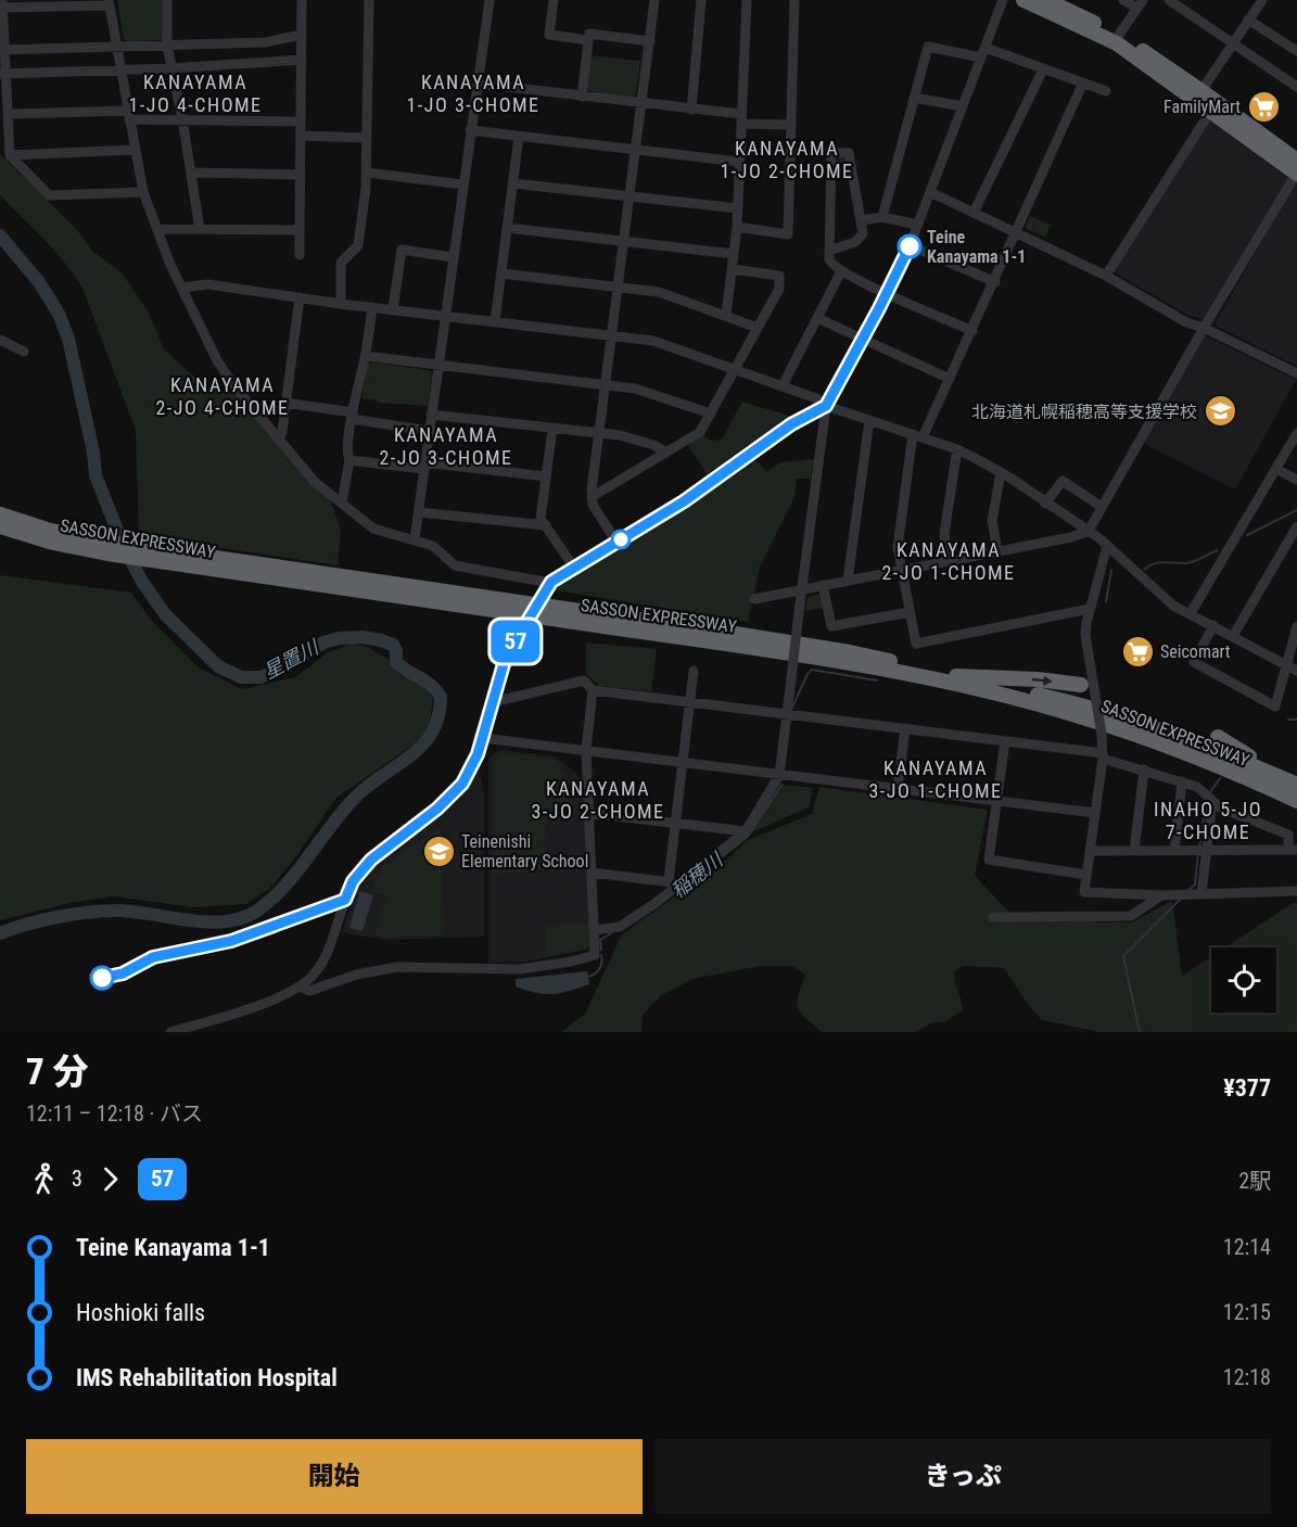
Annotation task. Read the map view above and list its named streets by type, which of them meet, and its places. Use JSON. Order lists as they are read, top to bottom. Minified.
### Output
{"streets":{"highway":["SASSON EXPRESSWAY"]},"districts":["KANAYAMA 1-JO 4-CHOME","KANAYAMA 1-JO 3-CHOME","KANAYAMA 1-JO 2-CHOME","KANAYAMA 2-JO 4-CHOME","KANAYAMA 2-JO 3-CHOME","KANAYAMA 2-JO 1-CHOME","KANAYAMA 3-JO 1-CHOME","KANAYAMA 3-JO 2-CHOME","INAHO 5-JO 7-CHOME"],"water":["星置川","稲穂川"],"places":{"supermarket":["FamilyMart","Seicomart"],"other":["Teine Kanayama 1-1"],"school or university":["北海道札幌稲穂高等支援学校","Teinenishi Elementary School"]},"lines":["bus line 57"],"page":{"on_map":"57","heading":["7 分","12:11 – 12:18 · バス","¥377"],"legs":["3","57","2駅"],"list":[{"name":"Teine Kanayama 1-1","value":"12:14"},{"name":"Hoshioki falls","value":"12:15"},{"name":"IMS Rehabilitation Hospital","value":"12:18"}],"buttons":["開始","きっぷ"]}}
